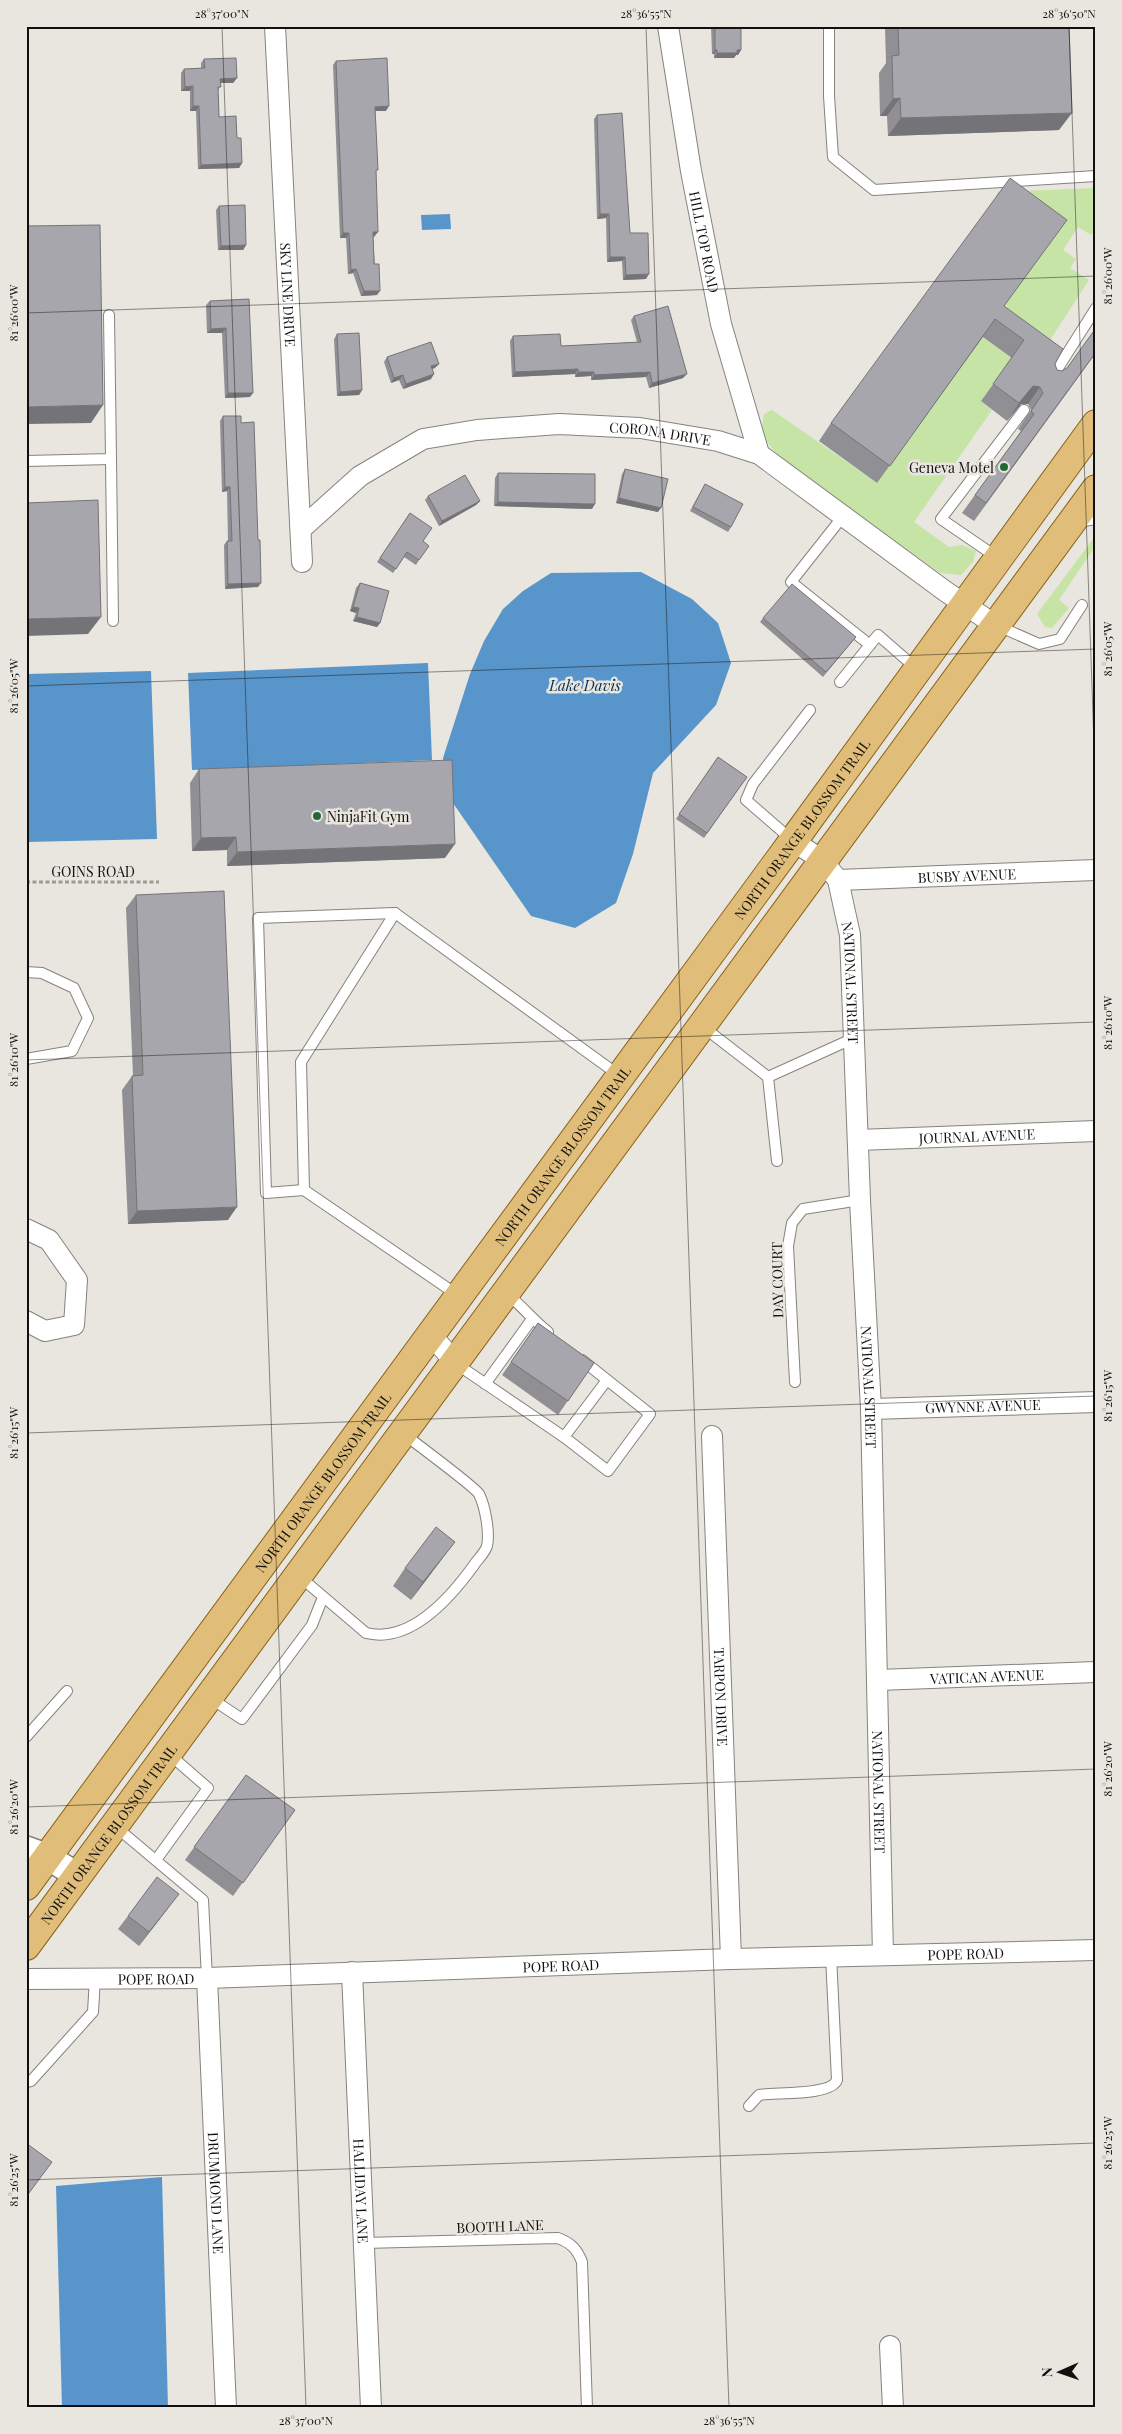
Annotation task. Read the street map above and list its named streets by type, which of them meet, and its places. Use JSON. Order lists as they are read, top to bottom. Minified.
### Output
{"streets":{"main road":["NORTH ORANGE BLOSSOM TRAIL"],"street":["HILL TOP ROAD","SKY LINE DRIVE","CORONA DRIVE","BUSBY AVENUE","NATIONAL STREET","JOURNAL AVENUE","GWYNNE AVENUE","VATICAN AVENUE","TARPON DRIVE","POPE ROAD","HALLIDAY LANE","DRUMMOND LANE"],"lane":["DAY COURT","BOOTH LANE"],"path":["GOINS ROAD"]},"crossings":[["HILL TOP ROAD","CORONA DRIVE"],["SKY LINE DRIVE","CORONA DRIVE"],["CORONA DRIVE","NORTH ORANGE BLOSSOM TRAIL"],["NORTH ORANGE BLOSSOM TRAIL","BUSBY AVENUE"],["NORTH ORANGE BLOSSOM TRAIL","NATIONAL STREET"],["BUSBY AVENUE","NATIONAL STREET"],["NATIONAL STREET","JOURNAL AVENUE"],["NATIONAL STREET","DAY COURT"],["NATIONAL STREET","GWYNNE AVENUE"],["NATIONAL STREET","VATICAN AVENUE"],["NATIONAL STREET","POPE ROAD"],["TARPON DRIVE","POPE ROAD"],["POPE ROAD","HALLIDAY LANE"],["POPE ROAD","DRUMMOND LANE"],["HALLIDAY LANE","BOOTH LANE"]],"water":["Lake Davis"],"places":["Geneva Motel","NinjaFit Gym"],"north":"left","coordinates":["28°37'00\"N","28°36'55\"N","28°36'50\"N","81°26'00\"W","81°26'05\"W","81°26'10\"W","81°26'15\"W","81°26'20\"W","81°26'25\"W"]}
